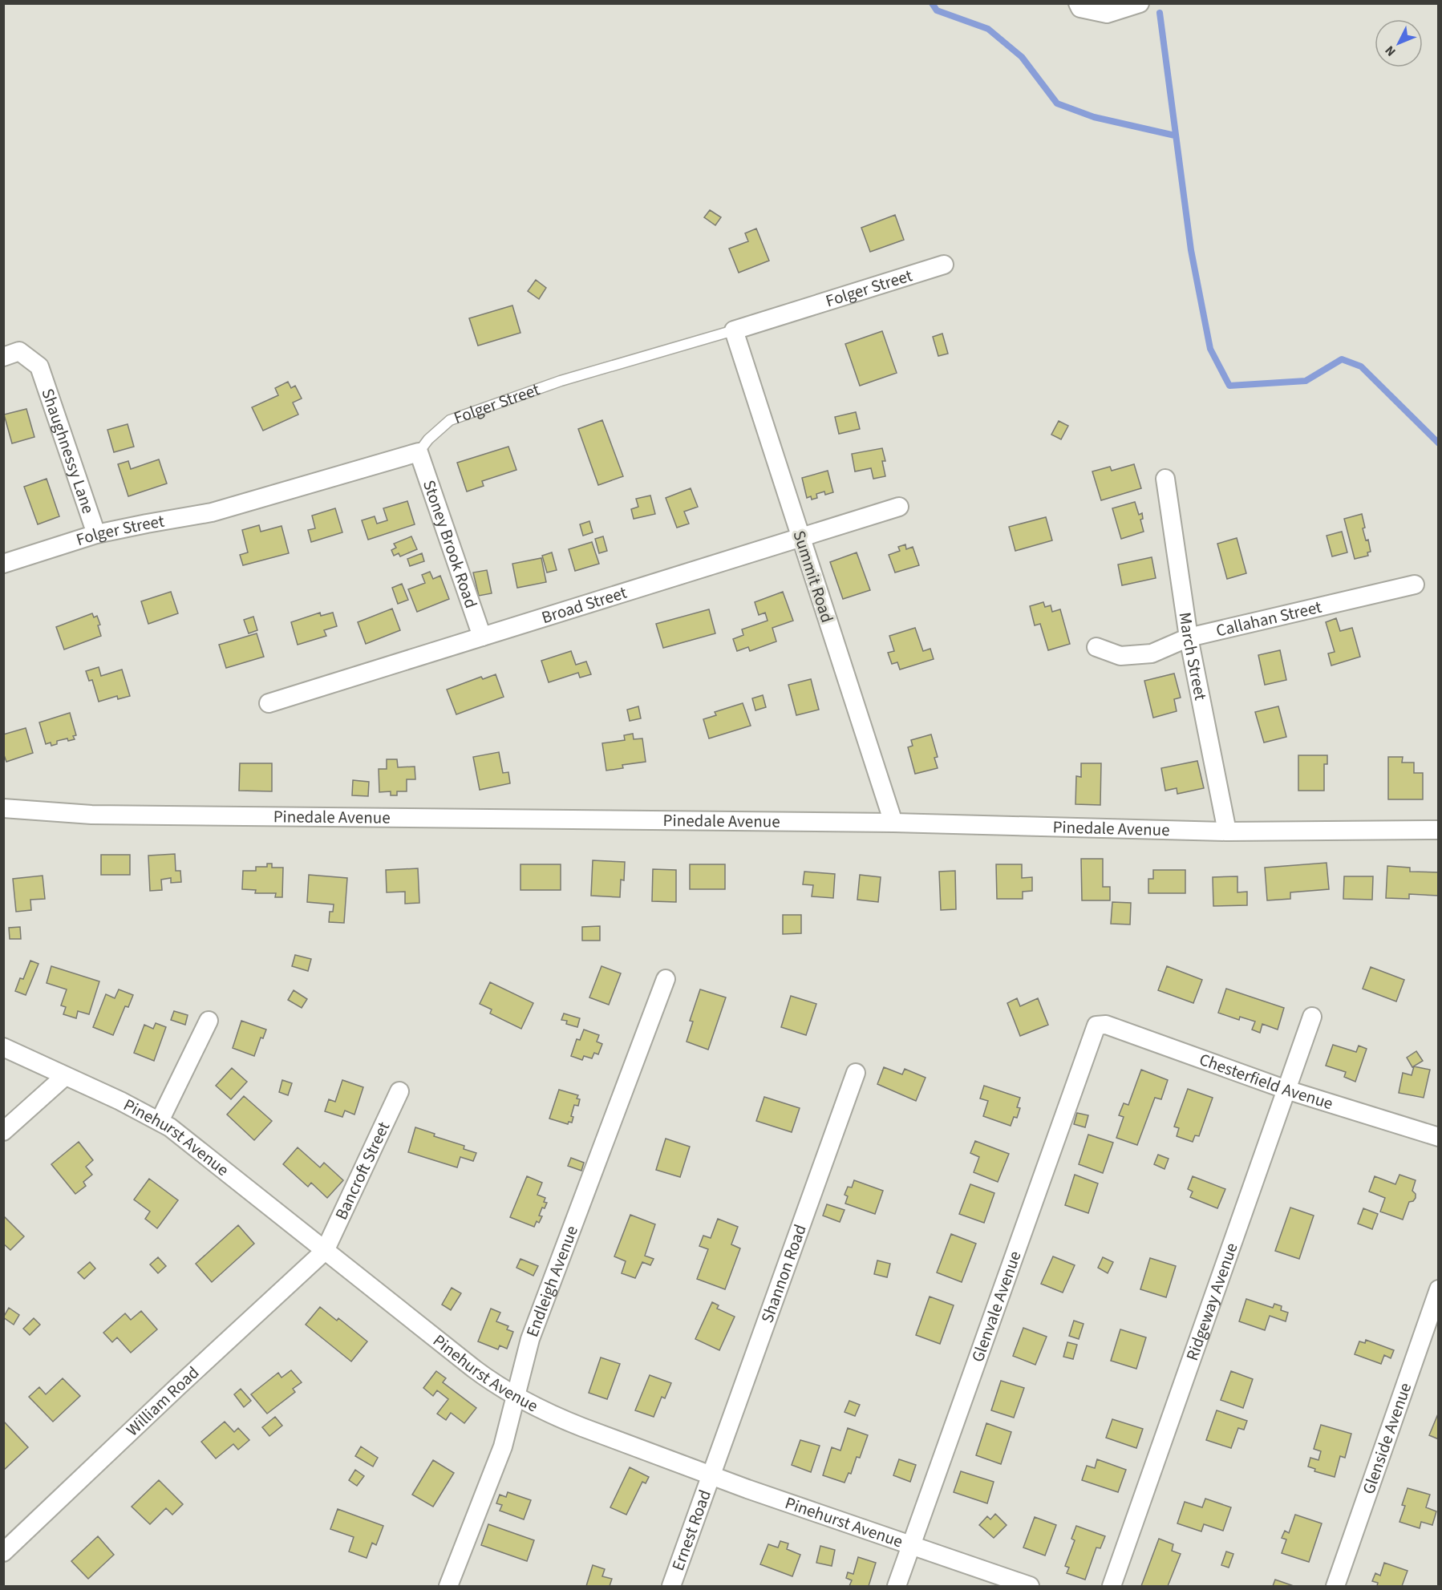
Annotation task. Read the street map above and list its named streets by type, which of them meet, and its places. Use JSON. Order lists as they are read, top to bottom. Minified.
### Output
{"streets":{"street":["Folger Street","Shaughnessy Lane","Stoney Brook Road","Summit Road","Broad Street","Callahan Street","March Street","Pinedale Avenue","Chesterfield Avenue","Pinehurst Avenue","Bancroft Street","Shannon Road","Endleigh Avenue","Ridgeway Avenue","Glenvale Avenue","William Road","Glenside Avenue","Ernest Road"]},"crossings":[["Folger Street","Shaughnessy Lane"],["Folger Street","Stoney Brook Road"],["Folger Street","Summit Road"],["Stoney Brook Road","Broad Street"],["Summit Road","Broad Street"],["Summit Road","Pinedale Avenue"],["Callahan Street","March Street"],["March Street","Pinedale Avenue"],["Chesterfield Avenue","Ridgeway Avenue"],["Chesterfield Avenue","Glenvale Avenue"],["Pinehurst Avenue","Bancroft Street"],["Pinehurst Avenue","Shannon Road"],["Pinehurst Avenue","Endleigh Avenue"],["Pinehurst Avenue","Glenvale Avenue"],["Pinehurst Avenue","William Road"],["Pinehurst Avenue","Ernest Road"],["Bancroft Street","William Road"],["Shannon Road","Ernest Road"]],"north":"bottom left"}
